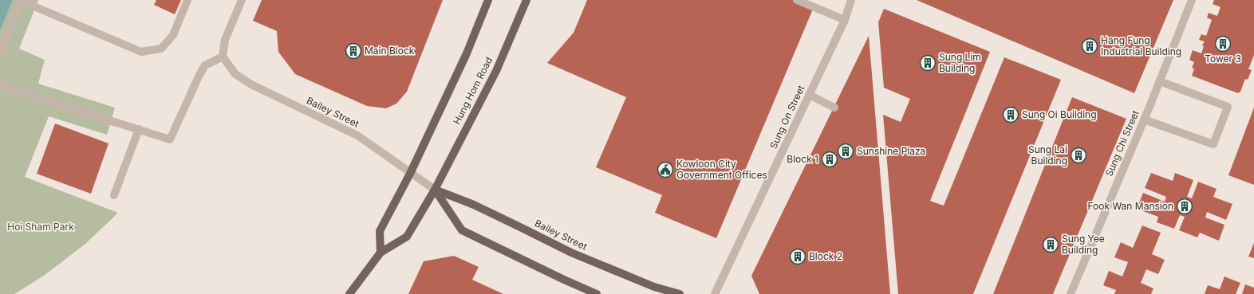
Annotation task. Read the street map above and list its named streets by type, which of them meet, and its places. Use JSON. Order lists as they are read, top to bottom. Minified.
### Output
{"streets":{"main road":["Hung Hom Road","Bailey Street"],"street":["Sung On Street","Sung Chi Street"]},"crossings":[["Hung Hom Road","Bailey Street"]],"parks":["Hoi Sham Park"],"places":{"building":["Tower 3","Hang Fung Industrial Building","Main Block","Sung Lim Building","Sung Oi Building","Sunshine Plaza","Sung Lai Building","Block 1","Fook Wan Mansion","Sung Yee Building","Block 2"],"public building":["Kowloon City Government Offices"]}}
